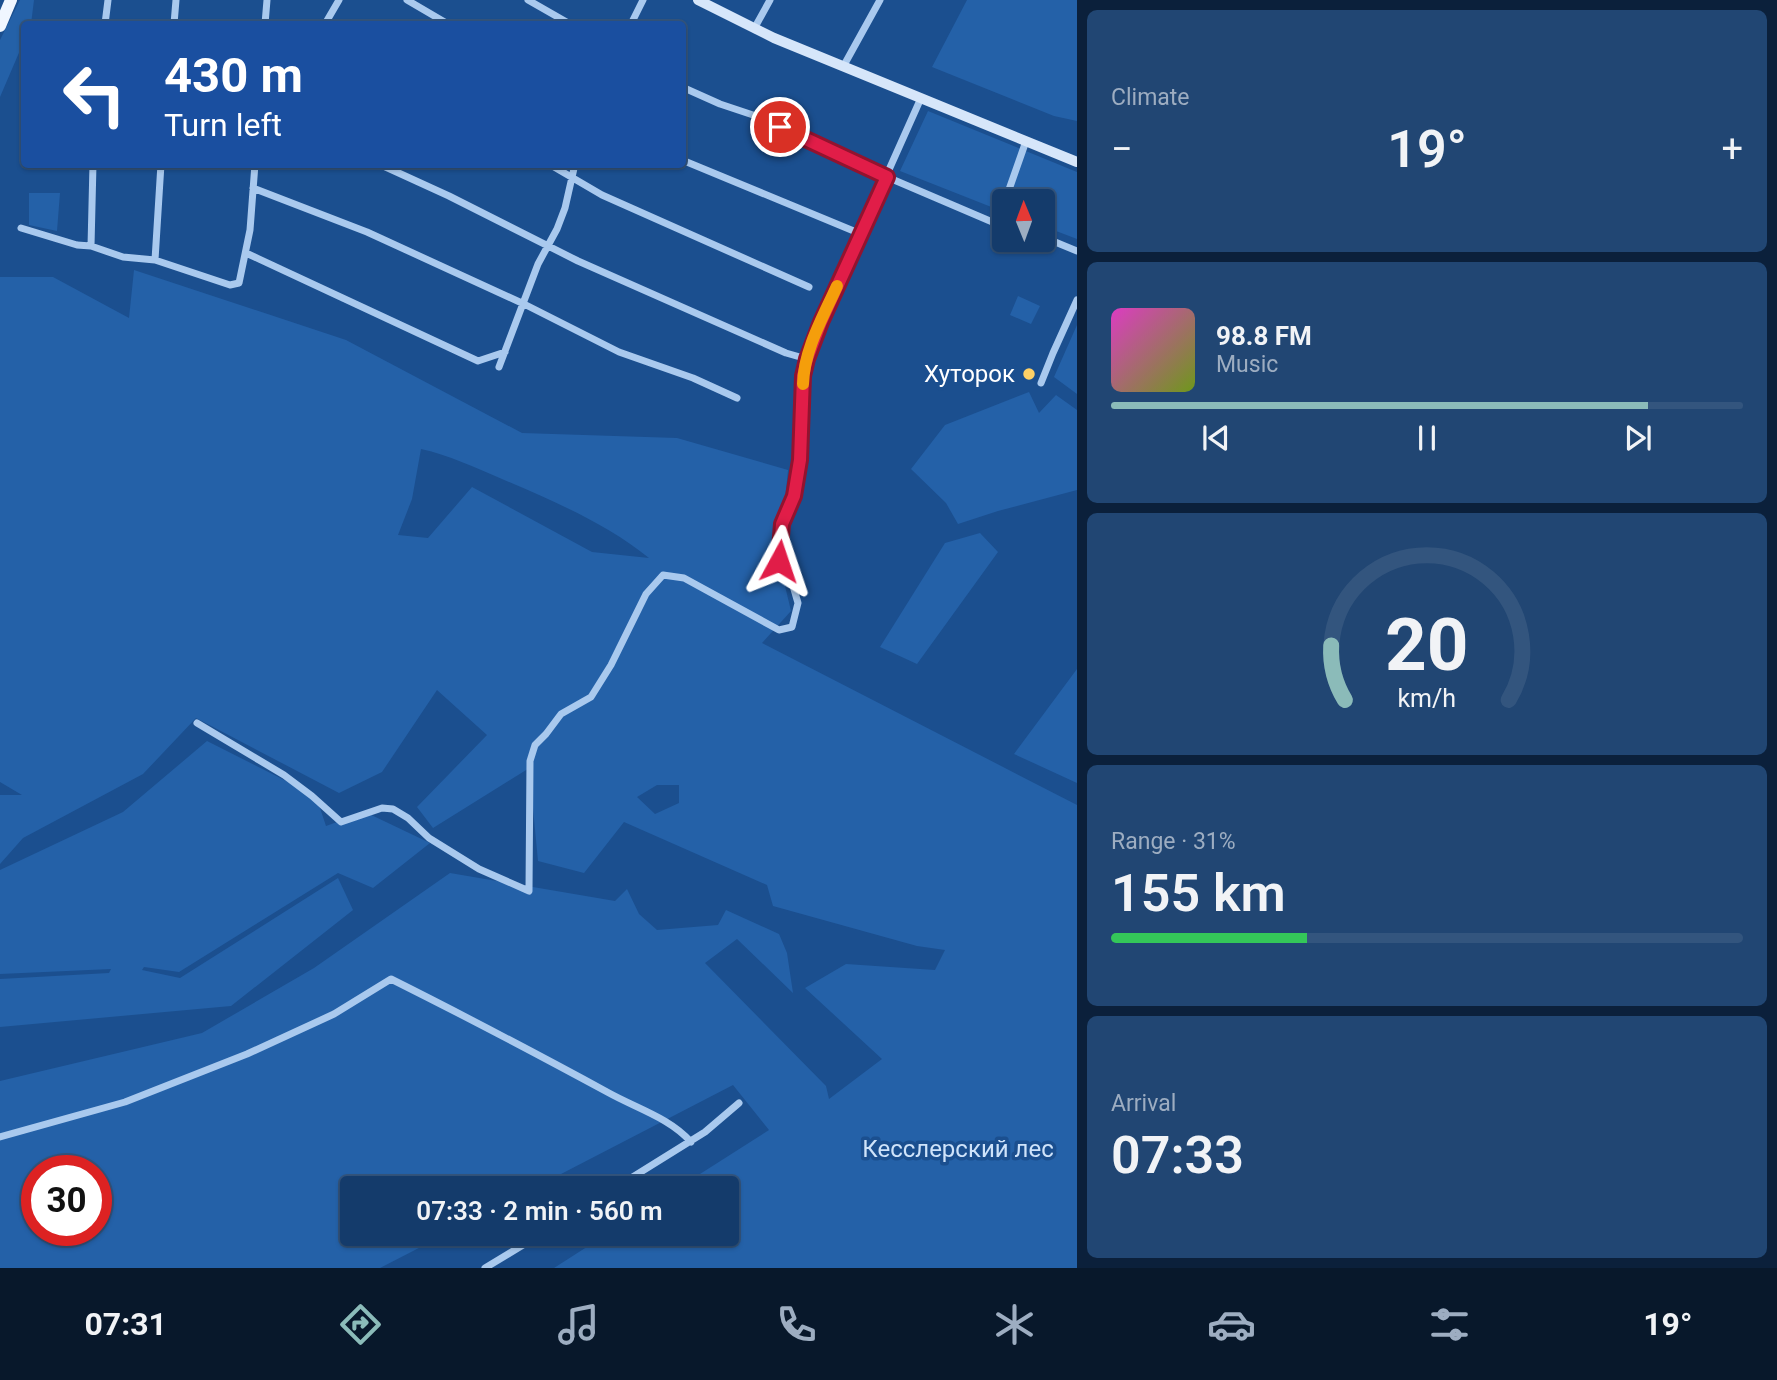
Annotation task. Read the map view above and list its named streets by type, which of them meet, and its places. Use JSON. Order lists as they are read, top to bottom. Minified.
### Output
{"parks":["Кесслерский лес"],"places":["Хуторок"],"north":"top","page":{"tile":["Climate",["Range · 31%","155 km"],["Arrival","07:33"]],"turn":["430 m","Turn left"],"heat":["−","19°","+"],"song":["98.8 FM","Music"],"limit":"30","trip":"07:33 · 2 min · 560 m","tabs":["07:31","19°"],"gauge":["20","km/h"]}}
